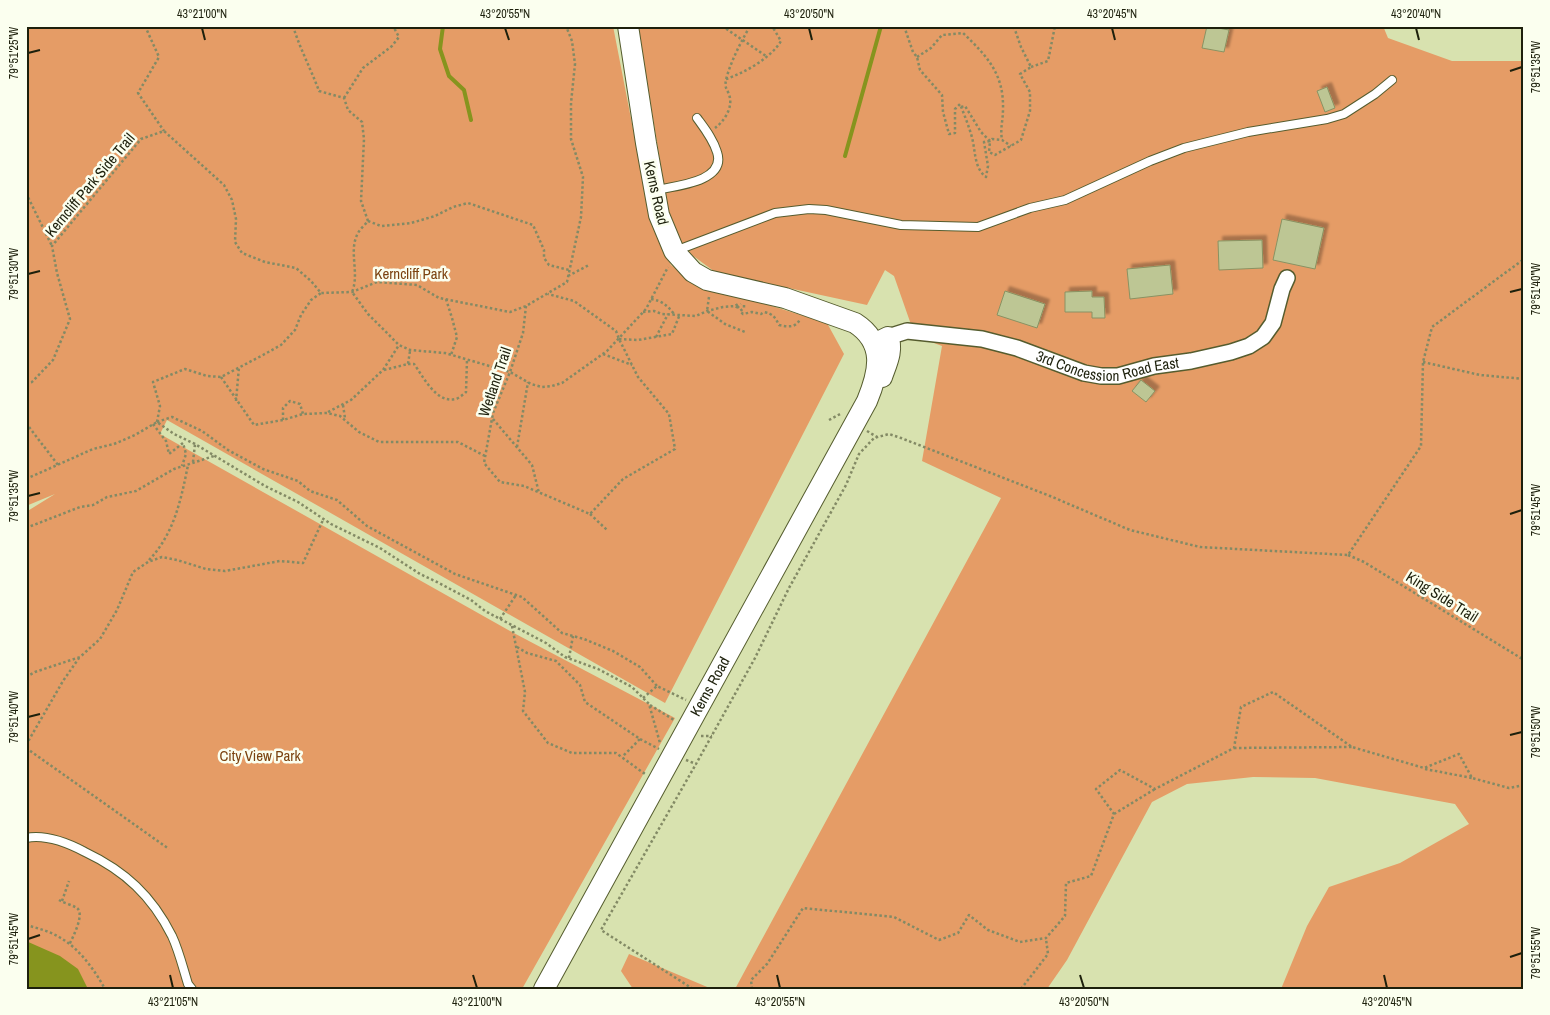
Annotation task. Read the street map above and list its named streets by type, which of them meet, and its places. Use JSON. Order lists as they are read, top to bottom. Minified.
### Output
{"streets":{"street":["Kerns Road","3rd Concession Road East"],"path":["Kerncliff Park Side Trail","Wetland Trail","King Side Trail"]},"crossings":[["Kerns Road","3rd Concession Road East"]],"parks":["Kerncliff Park","City View Park"],"coordinates":["43°21'00\"N","43°20'55\"N","43°20'50\"N","43°20'45\"N","43°20'40\"N","79°51'25\"W","79°51'35\"W","79°51'30\"W","79°51'40\"W","79°51'45\"W","79°51'50\"W","79°51'55\"W","43°21'05\"N"]}
